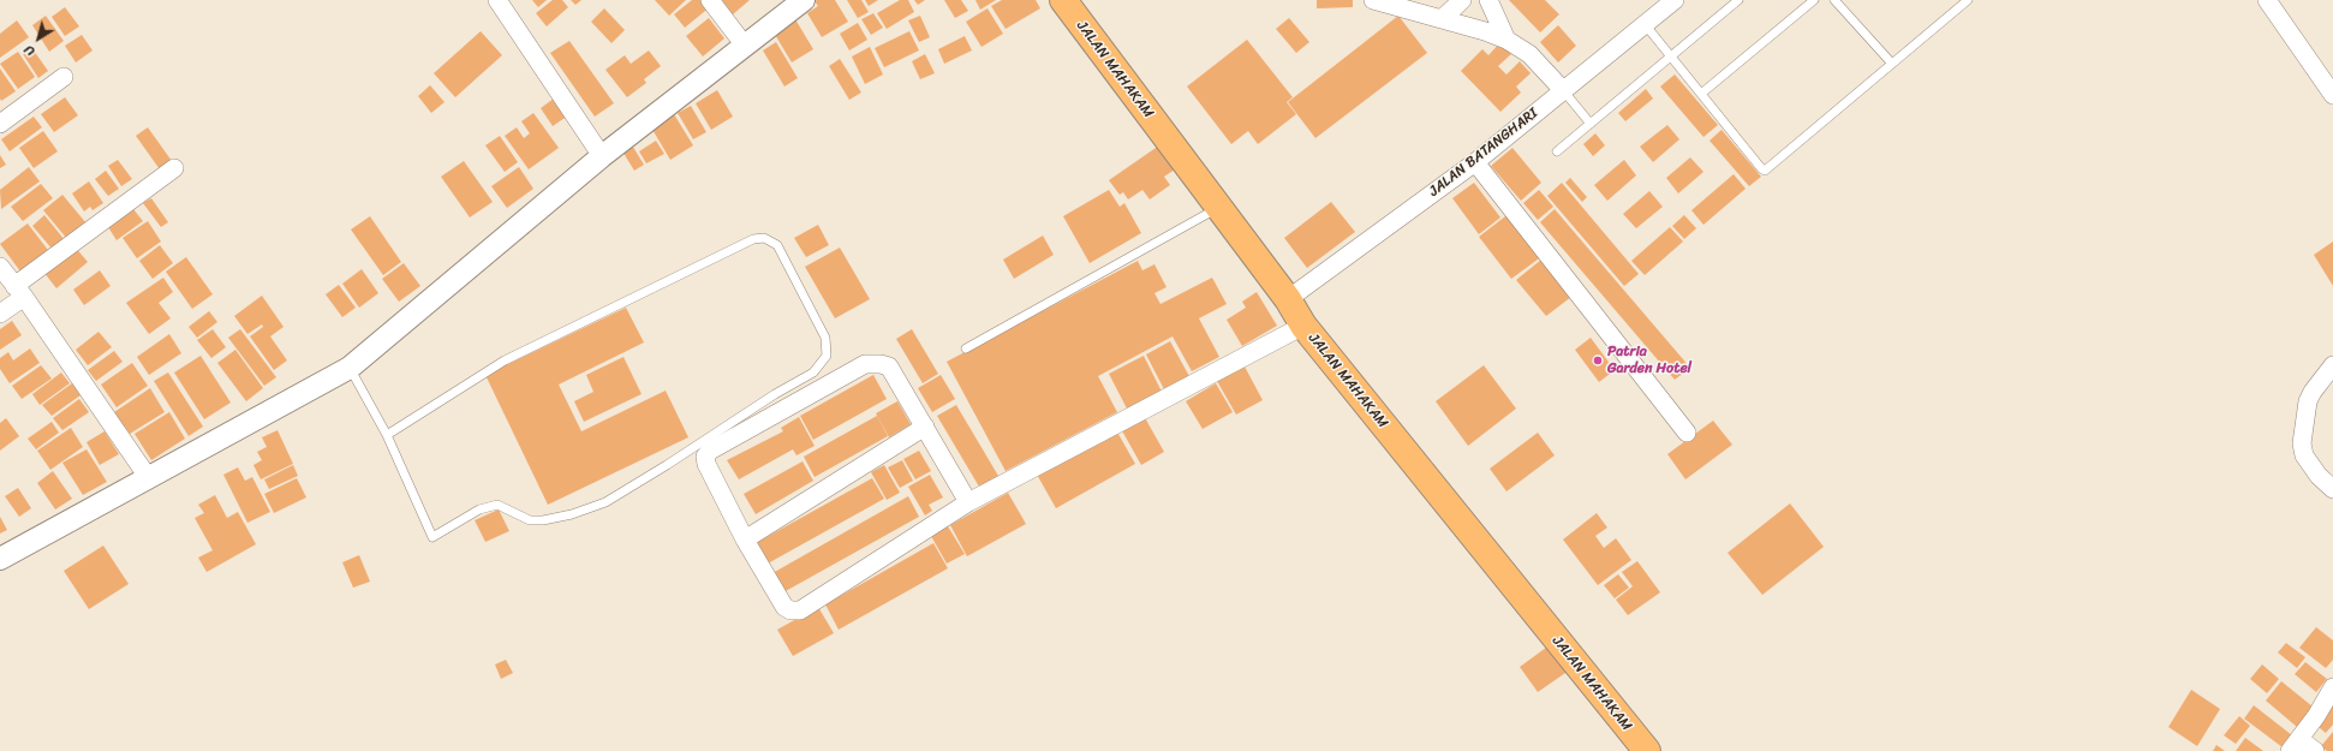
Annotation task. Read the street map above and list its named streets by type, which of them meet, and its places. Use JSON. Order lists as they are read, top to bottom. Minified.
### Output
{"streets":{"main road":["JALAN MAHAKAM"],"street":["JALAN BATANGHARI"]},"crossings":[["JALAN MAHAKAM","JALAN BATANGHARI"]],"places":["Patria Garden Hotel"],"north":"bottom left"}
